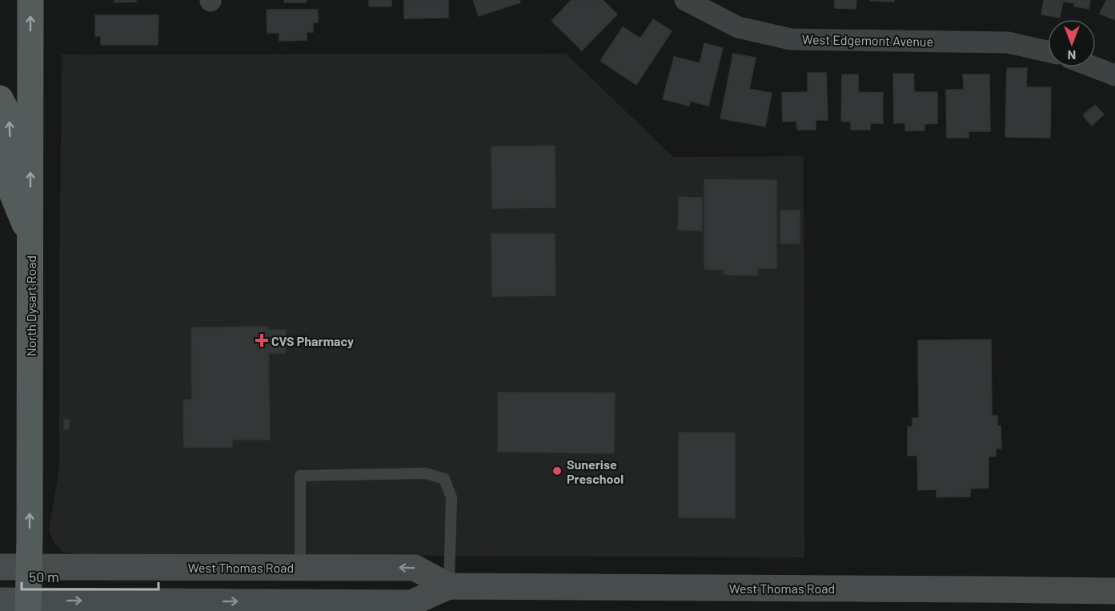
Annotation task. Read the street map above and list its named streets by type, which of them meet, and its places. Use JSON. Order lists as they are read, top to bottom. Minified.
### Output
{"streets":{"main road":["North Dysart Road","West Thomas Road"],"street":["West Edgemont Avenue"]},"crossings":[["North Dysart Road","West Thomas Road"]],"one_way":["North Dysart Road"],"places":{"health":["CVS Pharmacy"],"other":["Sunerise Preschool"]},"scale_bar":"50 m","north":"bottom"}
